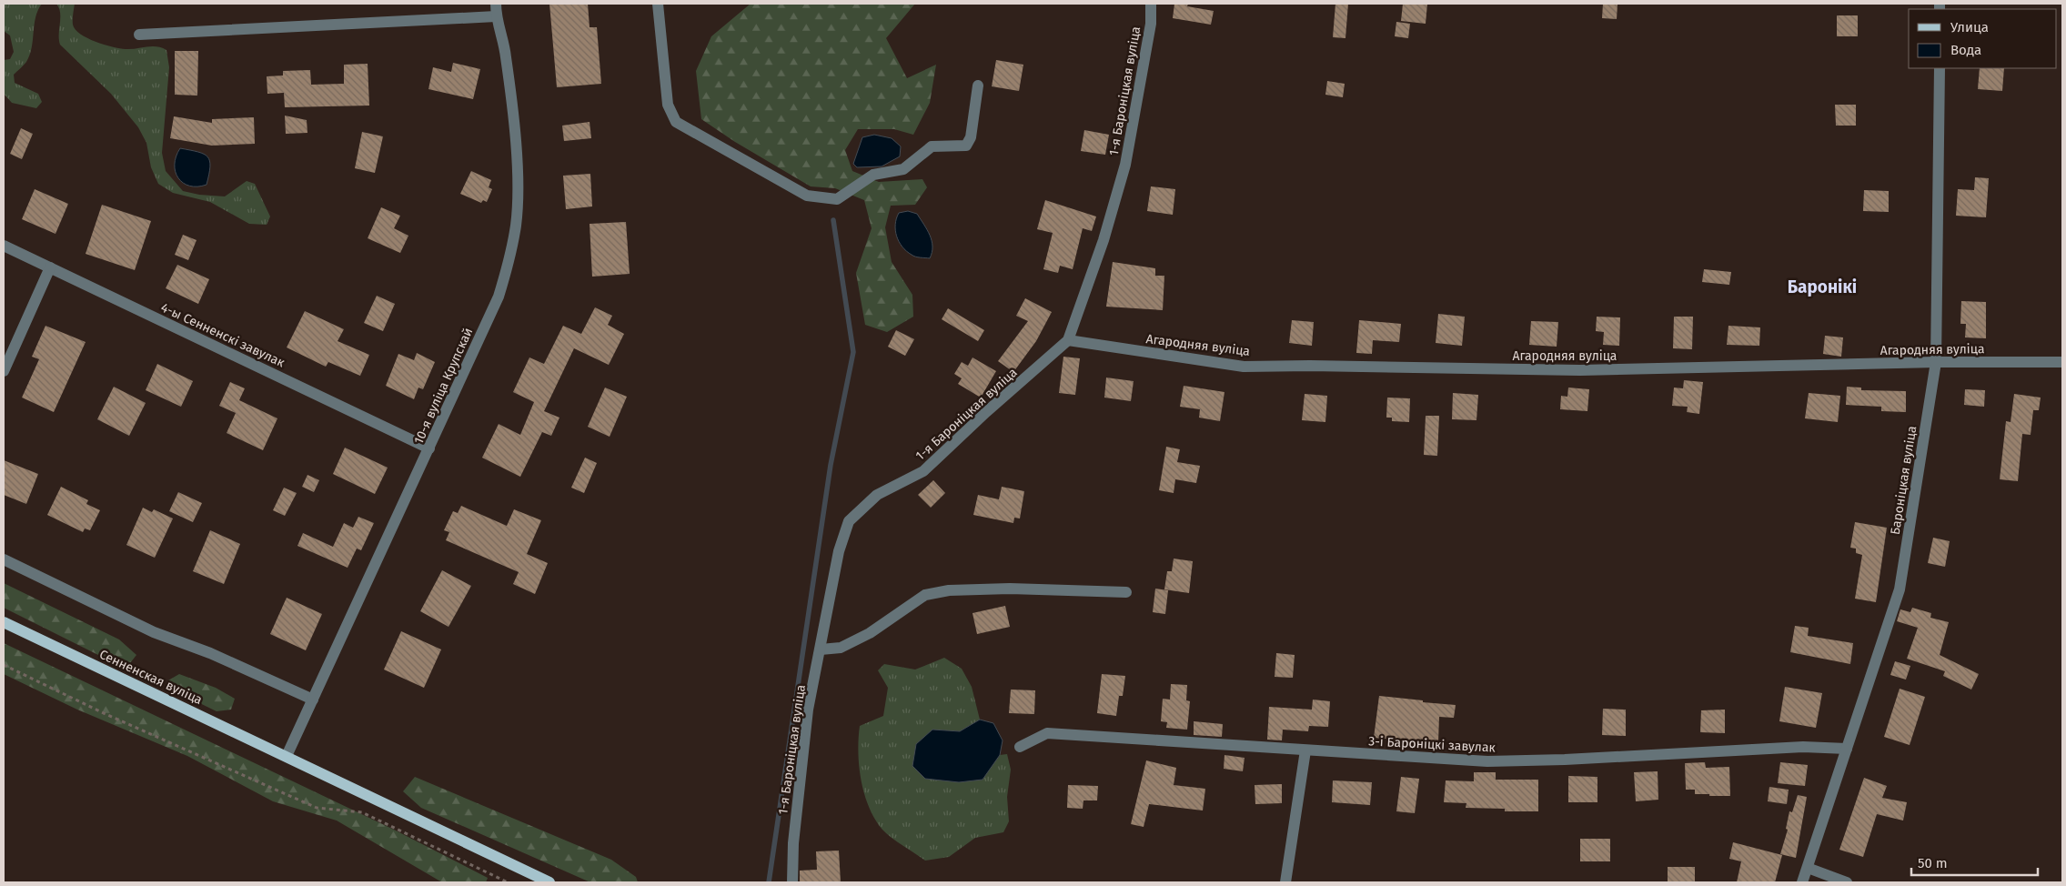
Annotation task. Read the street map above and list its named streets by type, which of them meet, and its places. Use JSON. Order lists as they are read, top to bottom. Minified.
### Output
{"streets":{"main road":["Сенненская вуліца"],"street":["1-я Бароніцкая вуліца","4-ы Сенненскі завулак","Агародняя вуліца","10-я вуліца Крупскай","Бароніцкая вуліца","3-і Бароніцкі завулак"]},"crossings":[["1-я Бароніцкая вуліца","Агародняя вуліца"],["4-ы Сенненскі завулак","10-я вуліца Крупскай"],["Агародняя вуліца","Бароніцкая вуліца"],["10-я вуліца Крупскай","Сенненская вуліца"],["Бароніцкая вуліца","3-і Бароніцкі завулак"]],"districts":["Баронікі"],"legend":["Улица","Вода"],"scale_bar":"50 m"}
